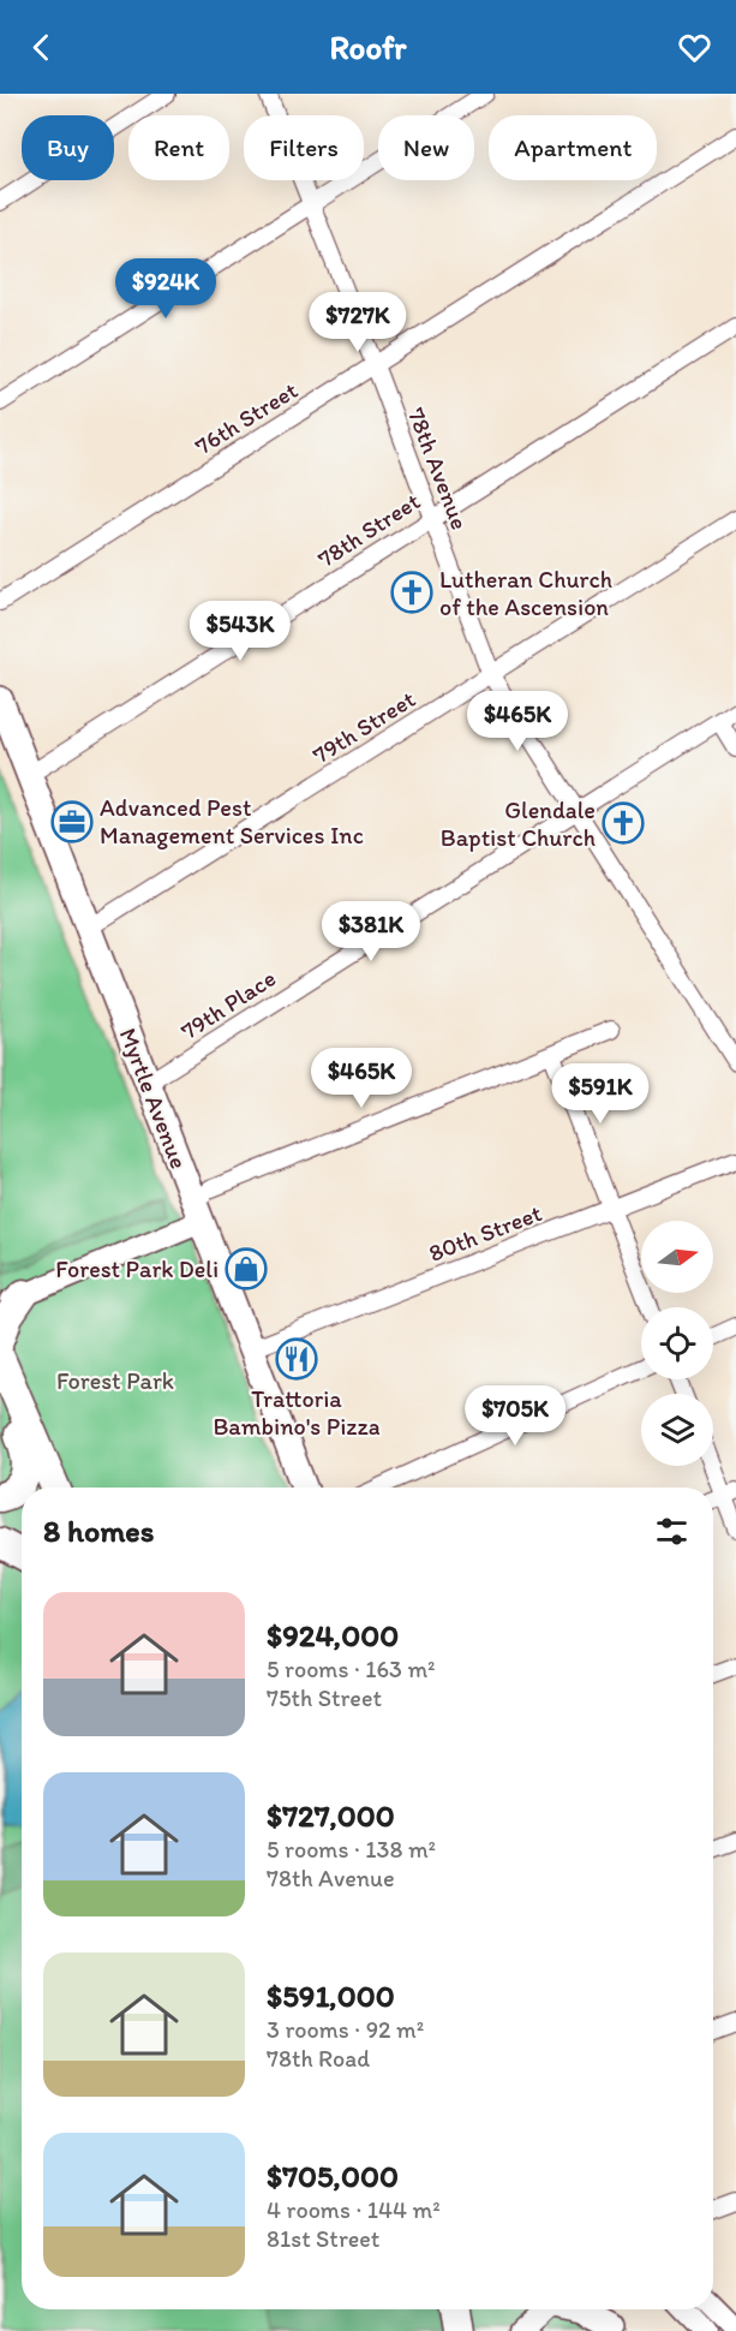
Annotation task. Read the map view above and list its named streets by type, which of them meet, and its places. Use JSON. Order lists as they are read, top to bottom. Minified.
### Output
{"streets":{"main road":["Myrtle Avenue"],"street":["76th Street","78th Avenue","78th Street","79th Street","79th Place","80th Street"]},"crossings":[["76th Street","78th Avenue"],["78th Avenue","78th Street"],["78th Avenue","79th Street"],["78th Avenue","79th Place"],["78th Street","Myrtle Avenue"],["79th Street","Myrtle Avenue"],["79th Place","Myrtle Avenue"],["Myrtle Avenue","80th Street"]],"parks":["Forest Park"],"places":{"church":["Lutheran Church of the Ascension","Glendale Baptist Church"],"office":["Advanced Pest Management Services Inc"],"shop":["Forest Park Deli"],"restaurant":["Trattoria Bambino's Pizza"]},"north":"right","page":{"header":"Roofr","chip":["Buy","Rent","Filters","New","Apartment"],"price":["$924K","$727K","$543K","$465K","$381K","$465K","$591K","$705K"],"heading":"8 homes","list":[{"name":"$924,000","note":"5 rooms · 163 m² · 75th Street"},{"name":"$727,000","note":"5 rooms · 138 m² · 78th Avenue"},{"name":"$591,000","note":"3 rooms · 92 m² · 78th Road"},{"name":"$705,000","note":"4 rooms · 144 m² · 81st Street"}]}}
